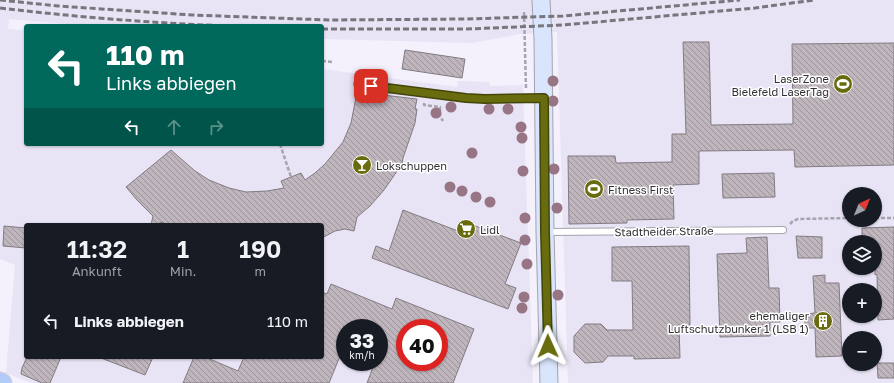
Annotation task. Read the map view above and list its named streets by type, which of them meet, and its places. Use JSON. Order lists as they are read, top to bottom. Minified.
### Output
{"streets":{"lane":["Stadtheider Straße"]},"places":{"sports":["LaserZone Bielefeld LaserTag","Fitness First"],"bar":["Lokschuppen"],"supermarket":["Lidl"],"building":["ehemaliger Luftschutzbunker 1 (LSB 1)"]},"north":"top right","page":{"turn":["110 m","Links abbiegen"],"map_buttons":["+","−"],"eta":["11:32","Ankunft","1","Min.","190","m"],"list":[{"name":"Links abbiegen","value":"110 m"}],"speed":"33 km/h","limit":"40"}}
